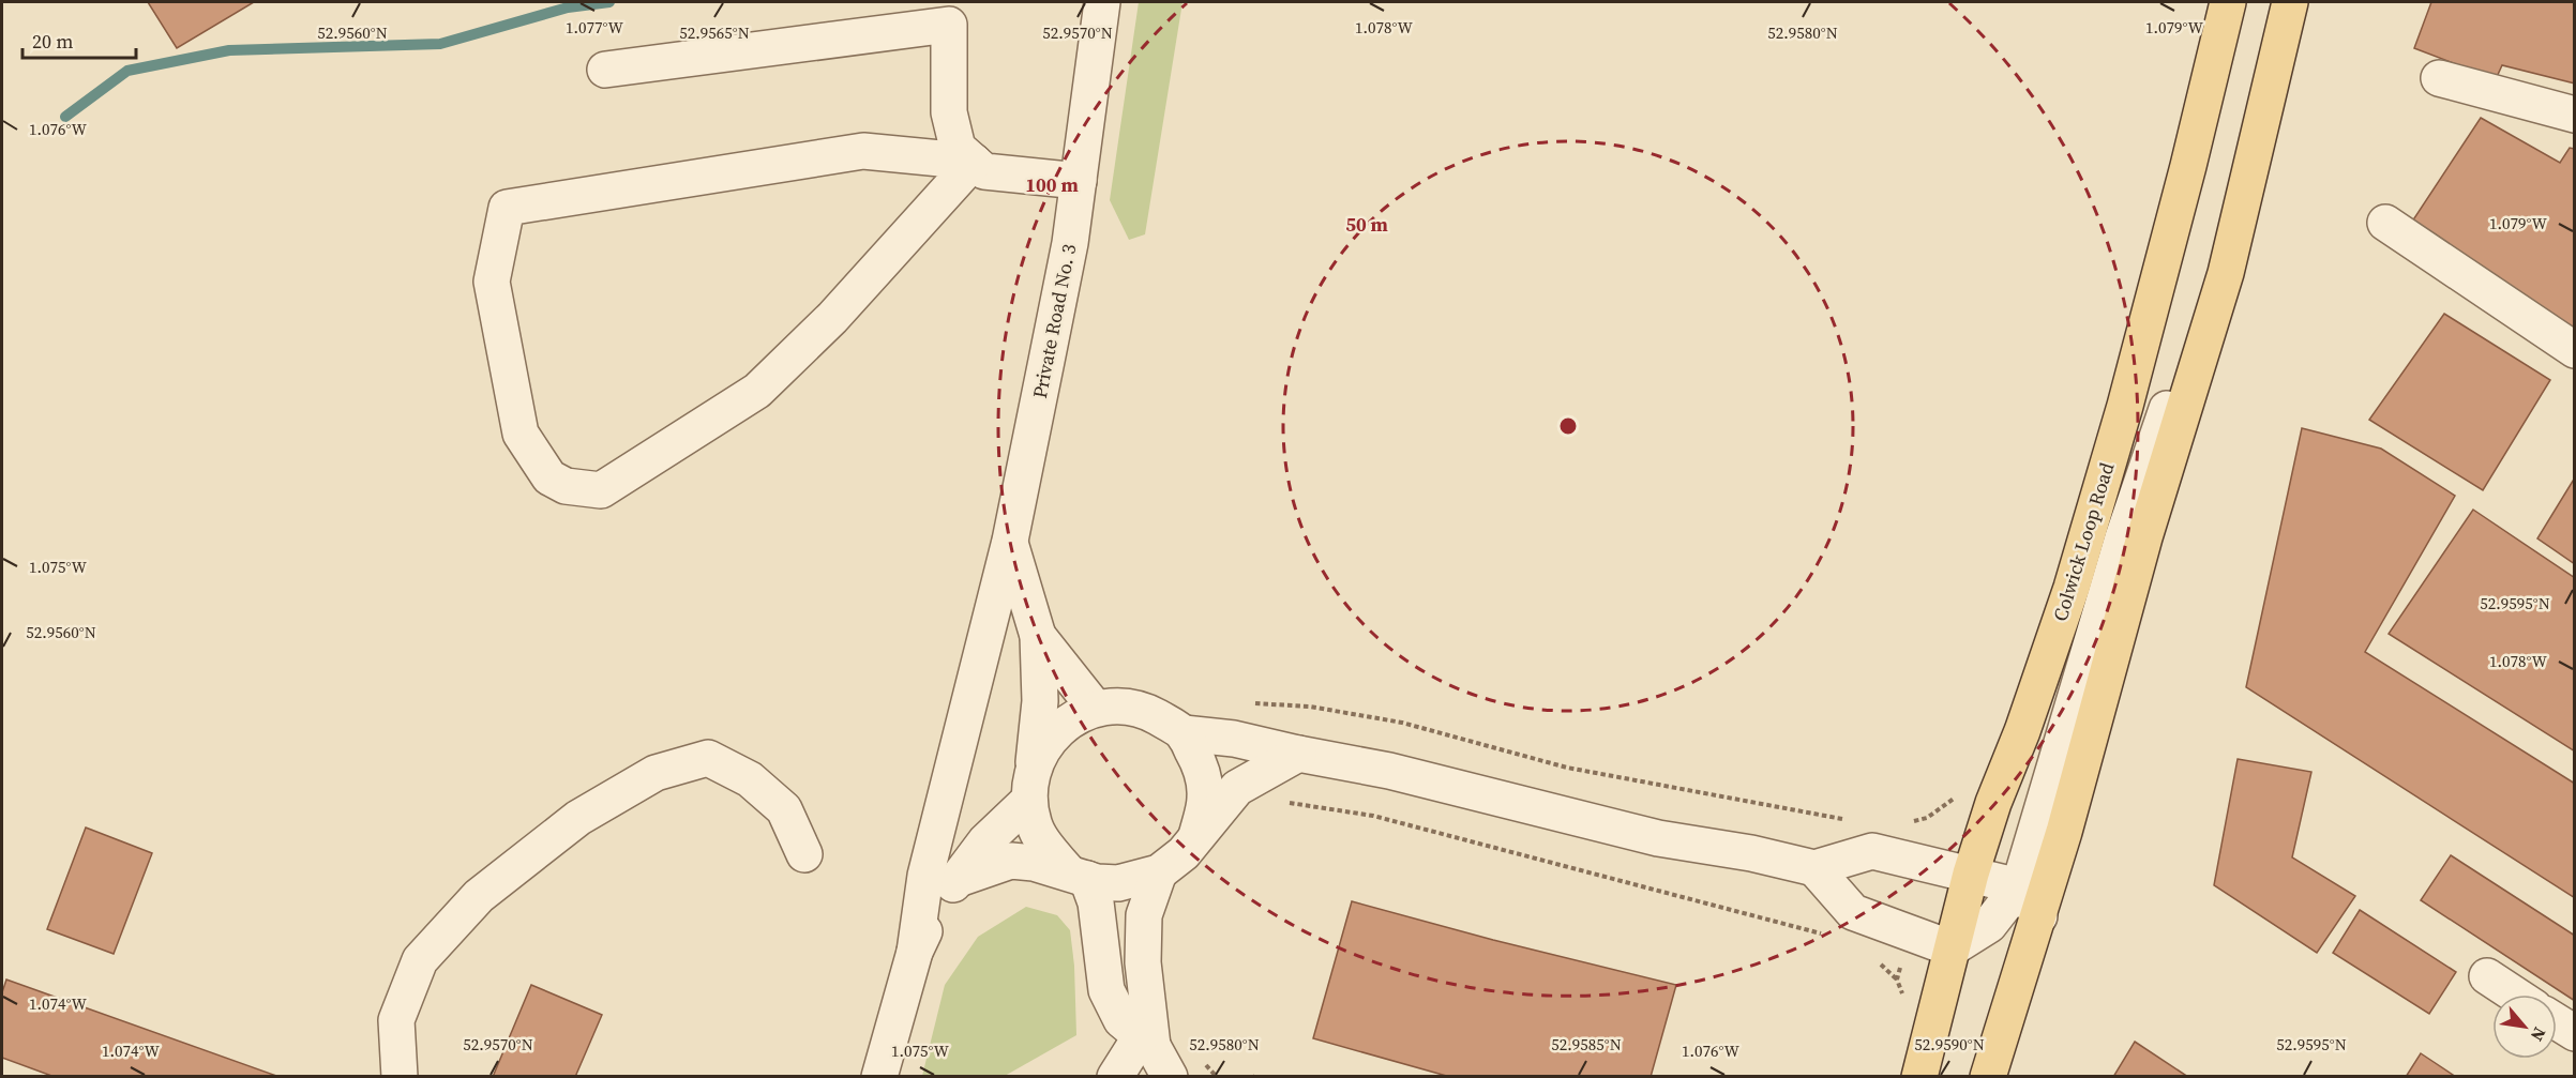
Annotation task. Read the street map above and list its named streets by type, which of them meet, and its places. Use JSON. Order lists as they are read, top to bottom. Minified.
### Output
{"streets":{"main road":["Colwick Loop Road"],"street":["Private Road No. 3"]},"scale_bar":"20 m","north":"bottom right","coordinates":["1.077°W","1.078°W","1.079°W","52.9560°N","52.9565°N","52.9570°N","52.9580°N","1.076°W","1.075°W","52.9595°N","1.074°W","52.9585°N","52.9590°N"],"rings":["100 m","50 m"]}
